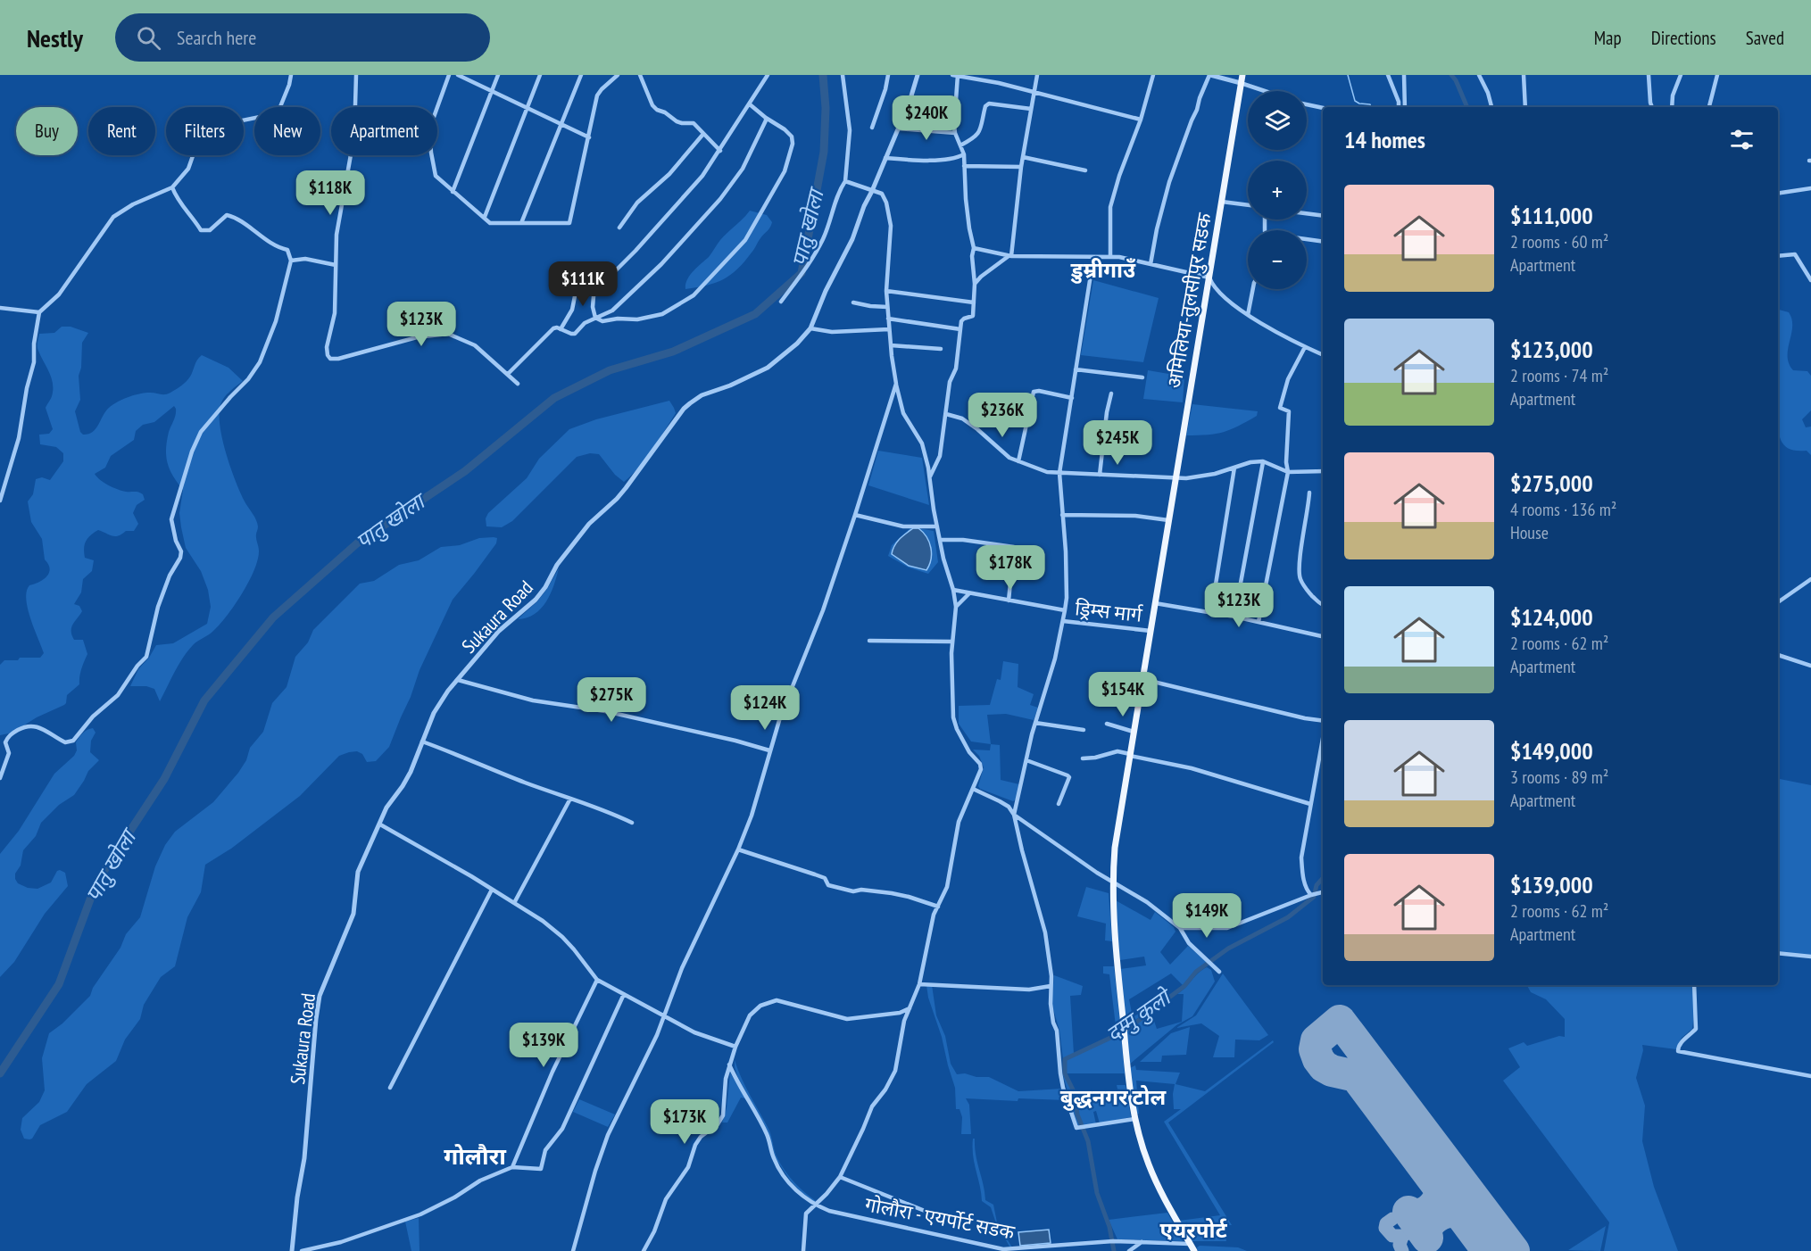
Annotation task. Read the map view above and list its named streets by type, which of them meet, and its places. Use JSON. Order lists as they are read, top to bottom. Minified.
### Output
{"streets":{"main road":["अमिलिया-तुलसीपुर सडक"],"street":["ड्रिम्स मार्ग","Sukaura Road","गोलौरा - एयर्पोर्ट सडक"]},"crossings":[["अमिलिया-तुलसीपुर सडक","ड्रिम्स मार्ग"],["अमिलिया-तुलसीपुर सडक","गोलौरा - एयर्पोर्ट सडक"]],"districts":["डुम्रीगाउँ","बुद्धनगर टोल","गोलौरा","एयरपोर्ट"],"water":["पातु खोला","दम्मु कुलो"],"page":{"header":"Nestly","search":"Search here","nav":["Map","Directions","Saved"],"map_buttons":["+","−"],"price":["$240K","$118K","$111K","$123K","$236K","$245K","$178K","$123K","$154K","$275K","$124K","$149K","$139K","$173K"],"chip":["Buy","Rent","Filters","New","Apartment"],"heading":"14 homes","list":[{"name":"$111,000","note":"2 rooms · 60 m² · Apartment"},{"name":"$123,000","note":"2 rooms · 74 m² · Apartment"},{"name":"$275,000","note":"4 rooms · 136 m² · House"},{"name":"$124,000","note":"2 rooms · 62 m² · Apartment"},{"name":"$149,000","note":"3 rooms · 89 m² · Apartment"},{"name":"$139,000","note":"2 rooms · 62 m² · Apartment"}]}}
